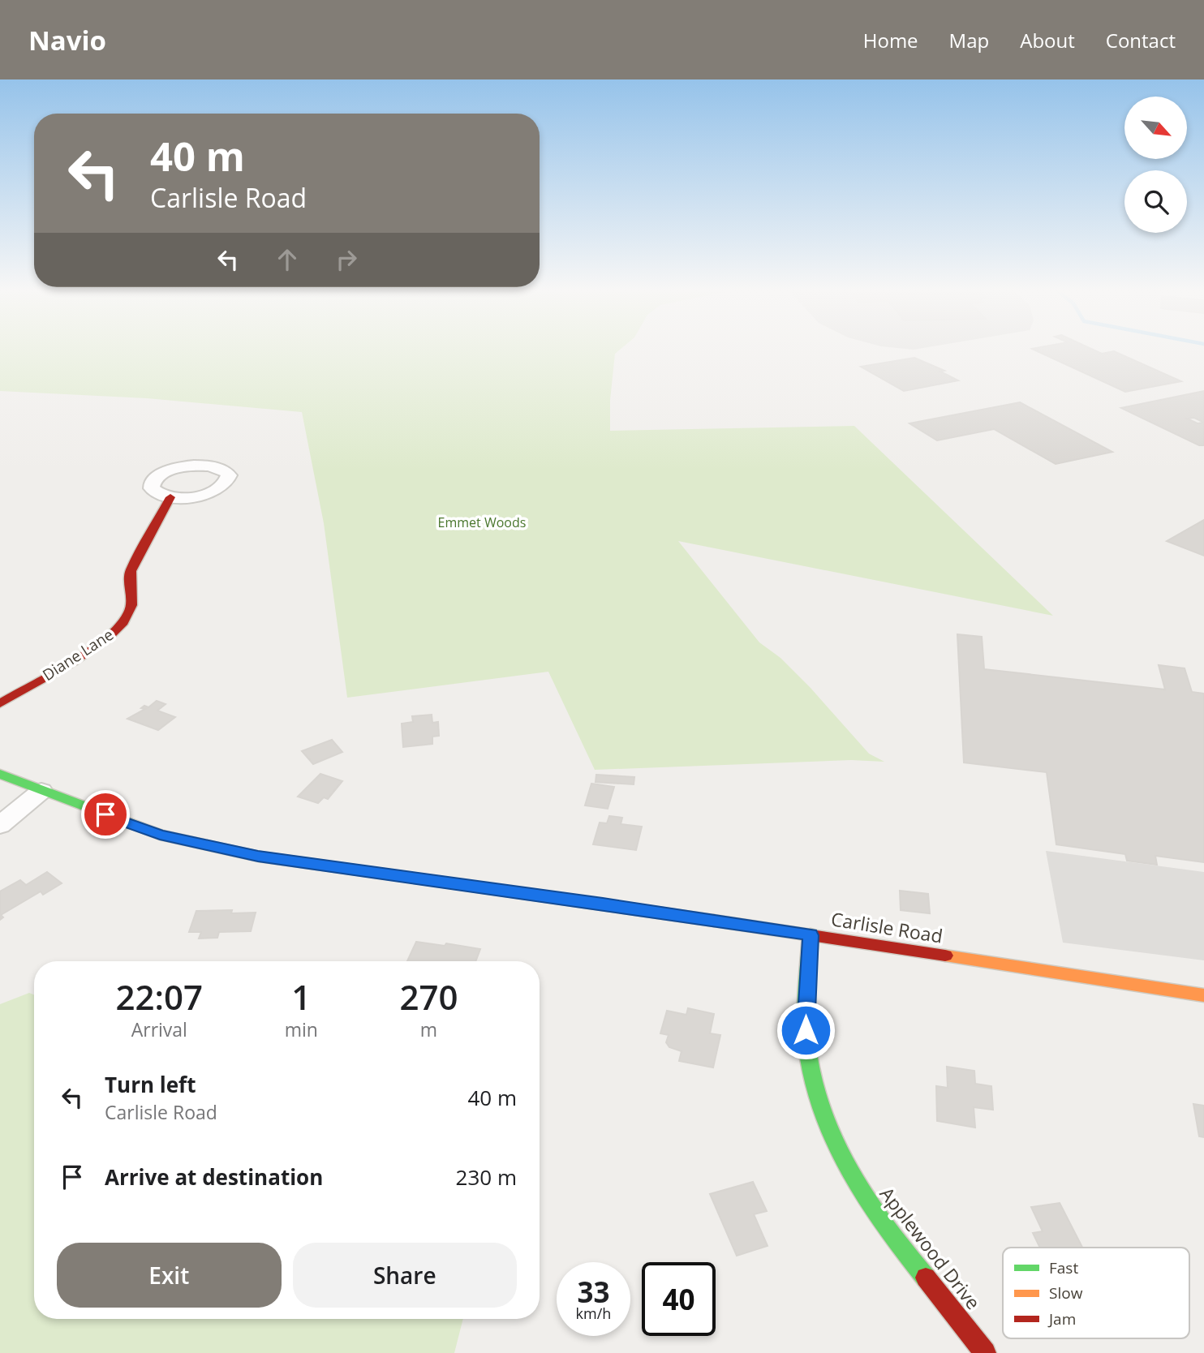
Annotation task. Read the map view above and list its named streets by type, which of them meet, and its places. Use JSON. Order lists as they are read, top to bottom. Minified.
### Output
{"streets":{"main road":["Diane Lane","Carlisle Road","Applewood Drive"]},"crossings":[["Carlisle Road","Applewood Drive"]],"parks":["Emmet Woods"],"legend":["Fast","Slow","Jam"],"north":"bottom right","page":{"header":"Navio","nav":["Home","Map","About","Contact"],"turn":["40 m","Carlisle Road"],"eta":["22:07","Arrival","1","min","270","m"],"list":[{"name":"Turn left","note":"Carlisle Road","value":"40 m"},{"name":"Arrive at destination","value":"230 m"}],"buttons":["Exit","Share"],"speed":"33 km/h","limit":"40"}}
